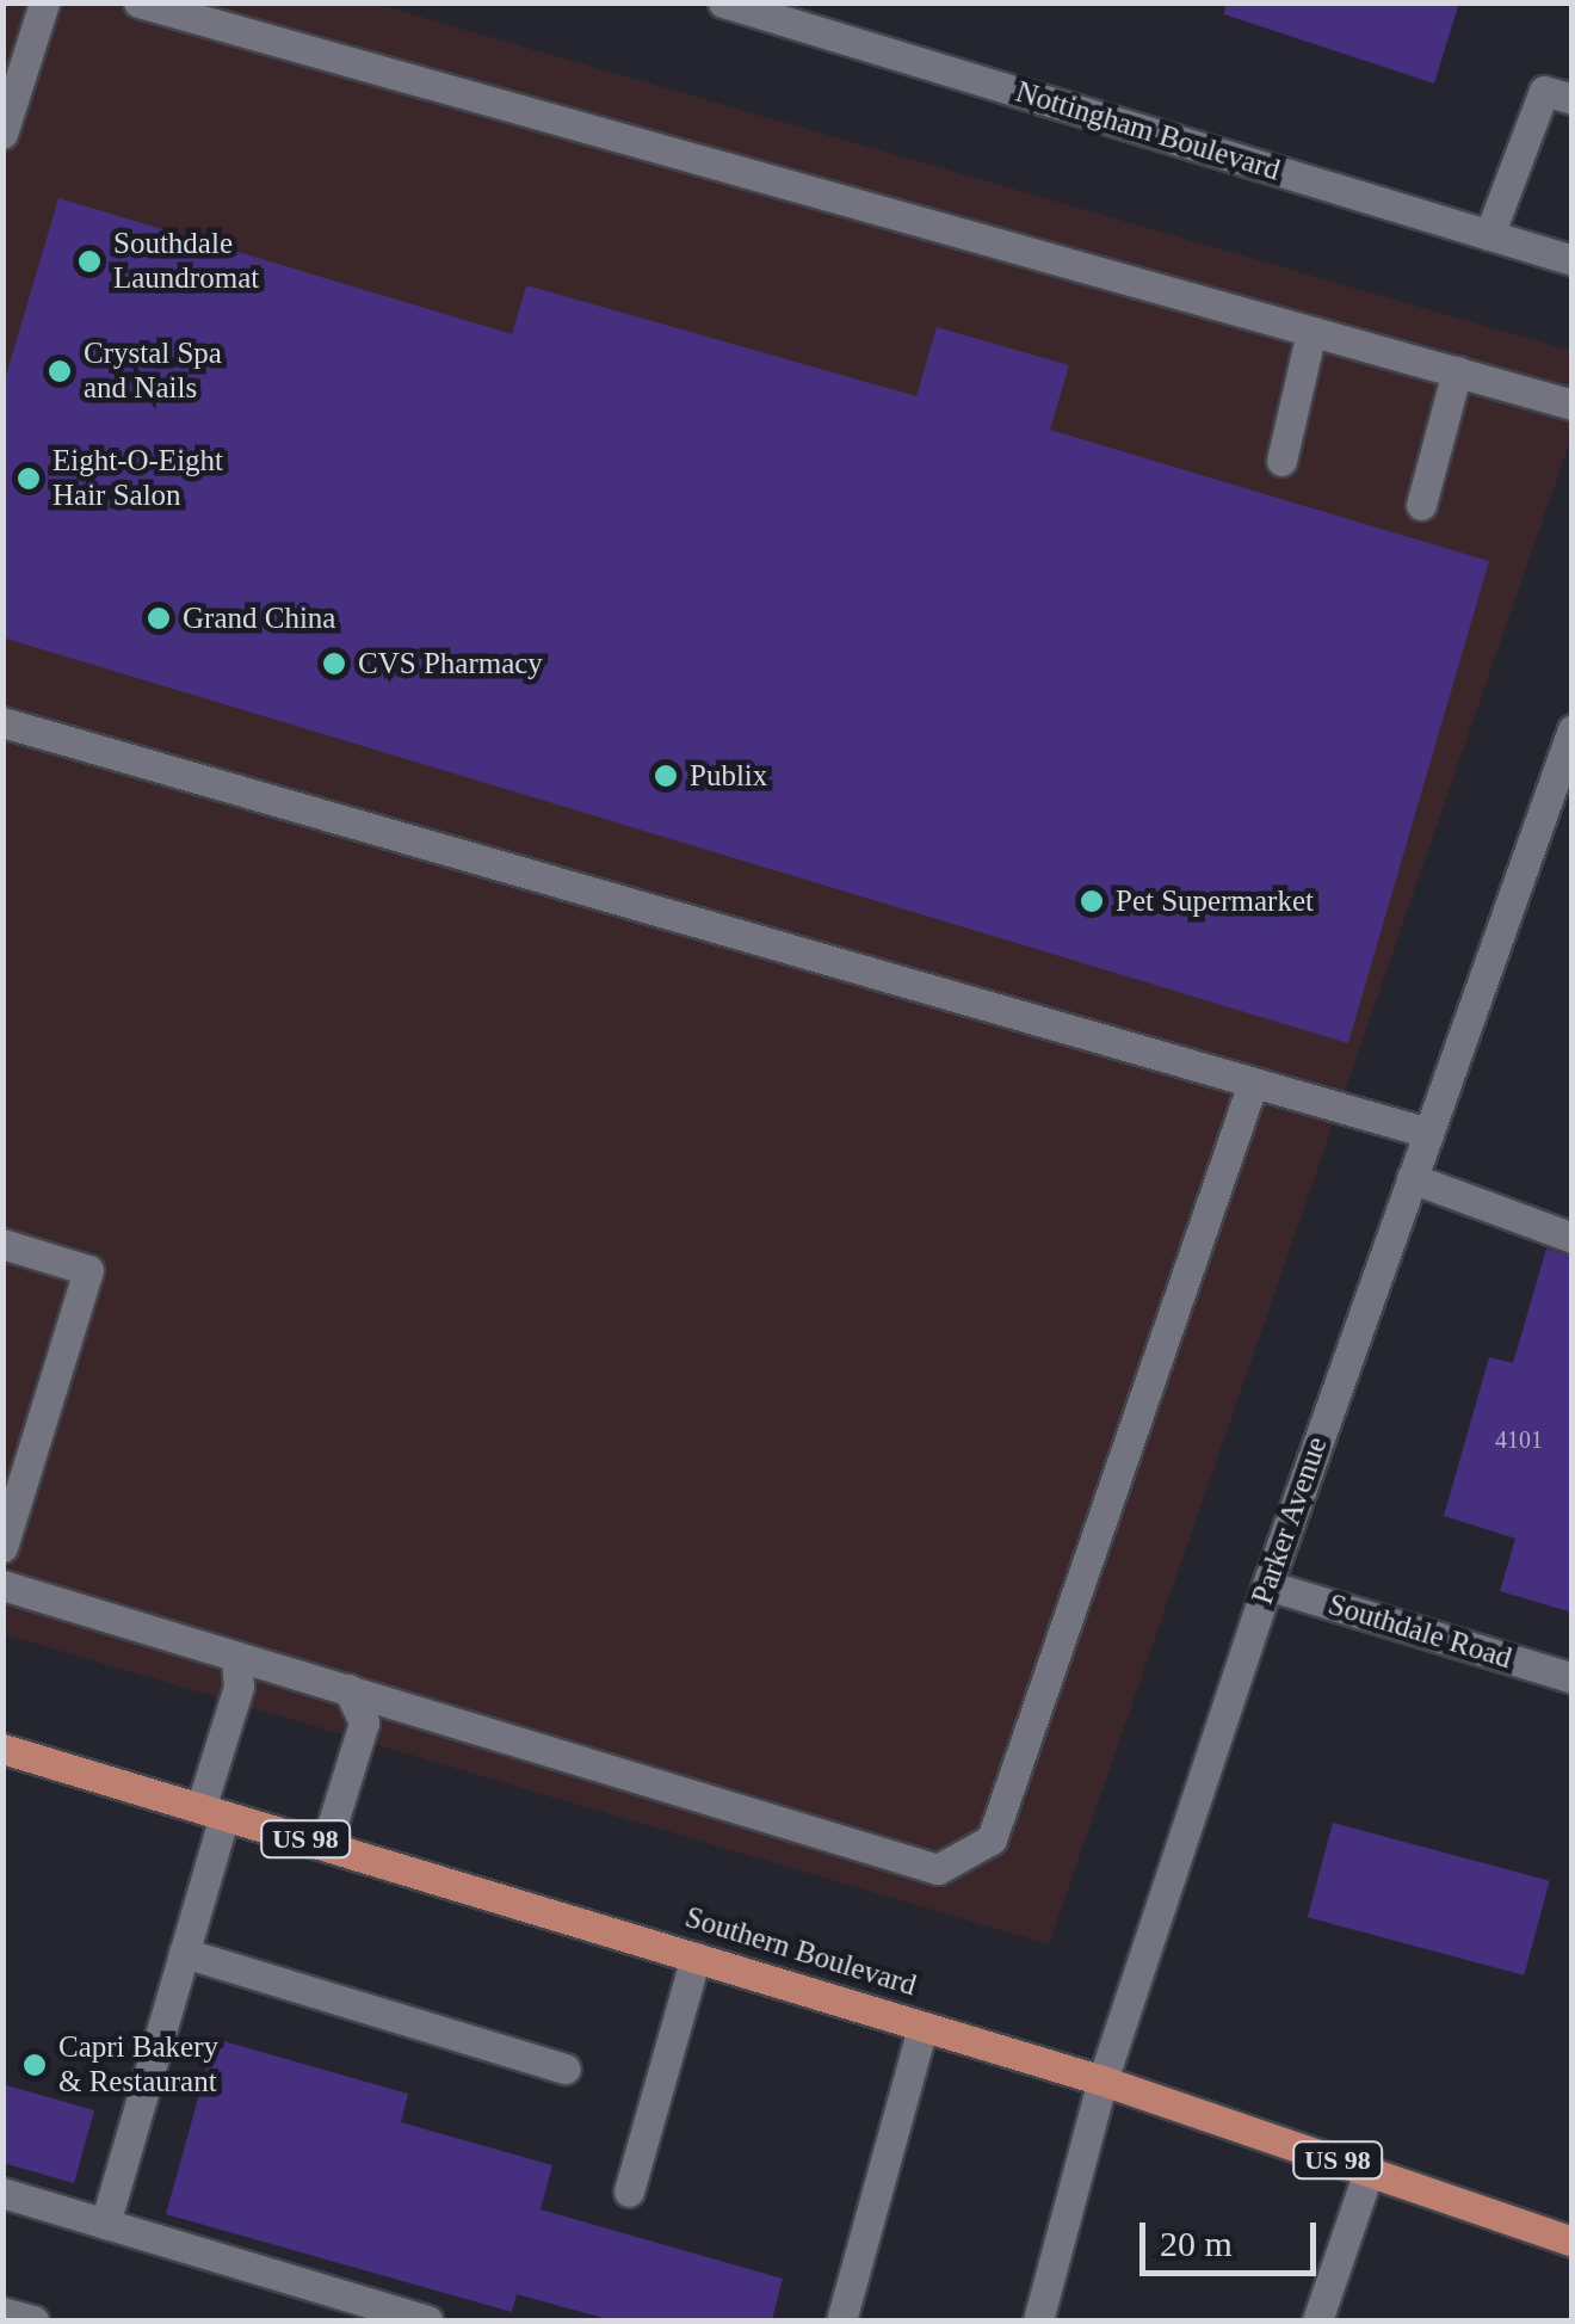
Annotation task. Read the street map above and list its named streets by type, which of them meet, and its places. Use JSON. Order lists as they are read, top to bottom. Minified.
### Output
{"streets":{"main road":["US 98","Southern Boulevard"],"street":["Nottingham Boulevard","Parker Avenue","Southdale Road"]},"crossings":[["Parker Avenue","Southdale Road"],["Parker Avenue","Southern Boulevard"]],"places":["Southdale Laundromat","Crystal Spa and Nails","Eight-O-Eight Hair Salon","Grand China","CVS Pharmacy","Publix","Pet Supermarket","Capri Bakery & Restaurant"],"house_numbers":["4101"],"scale_bar":"20 m"}
